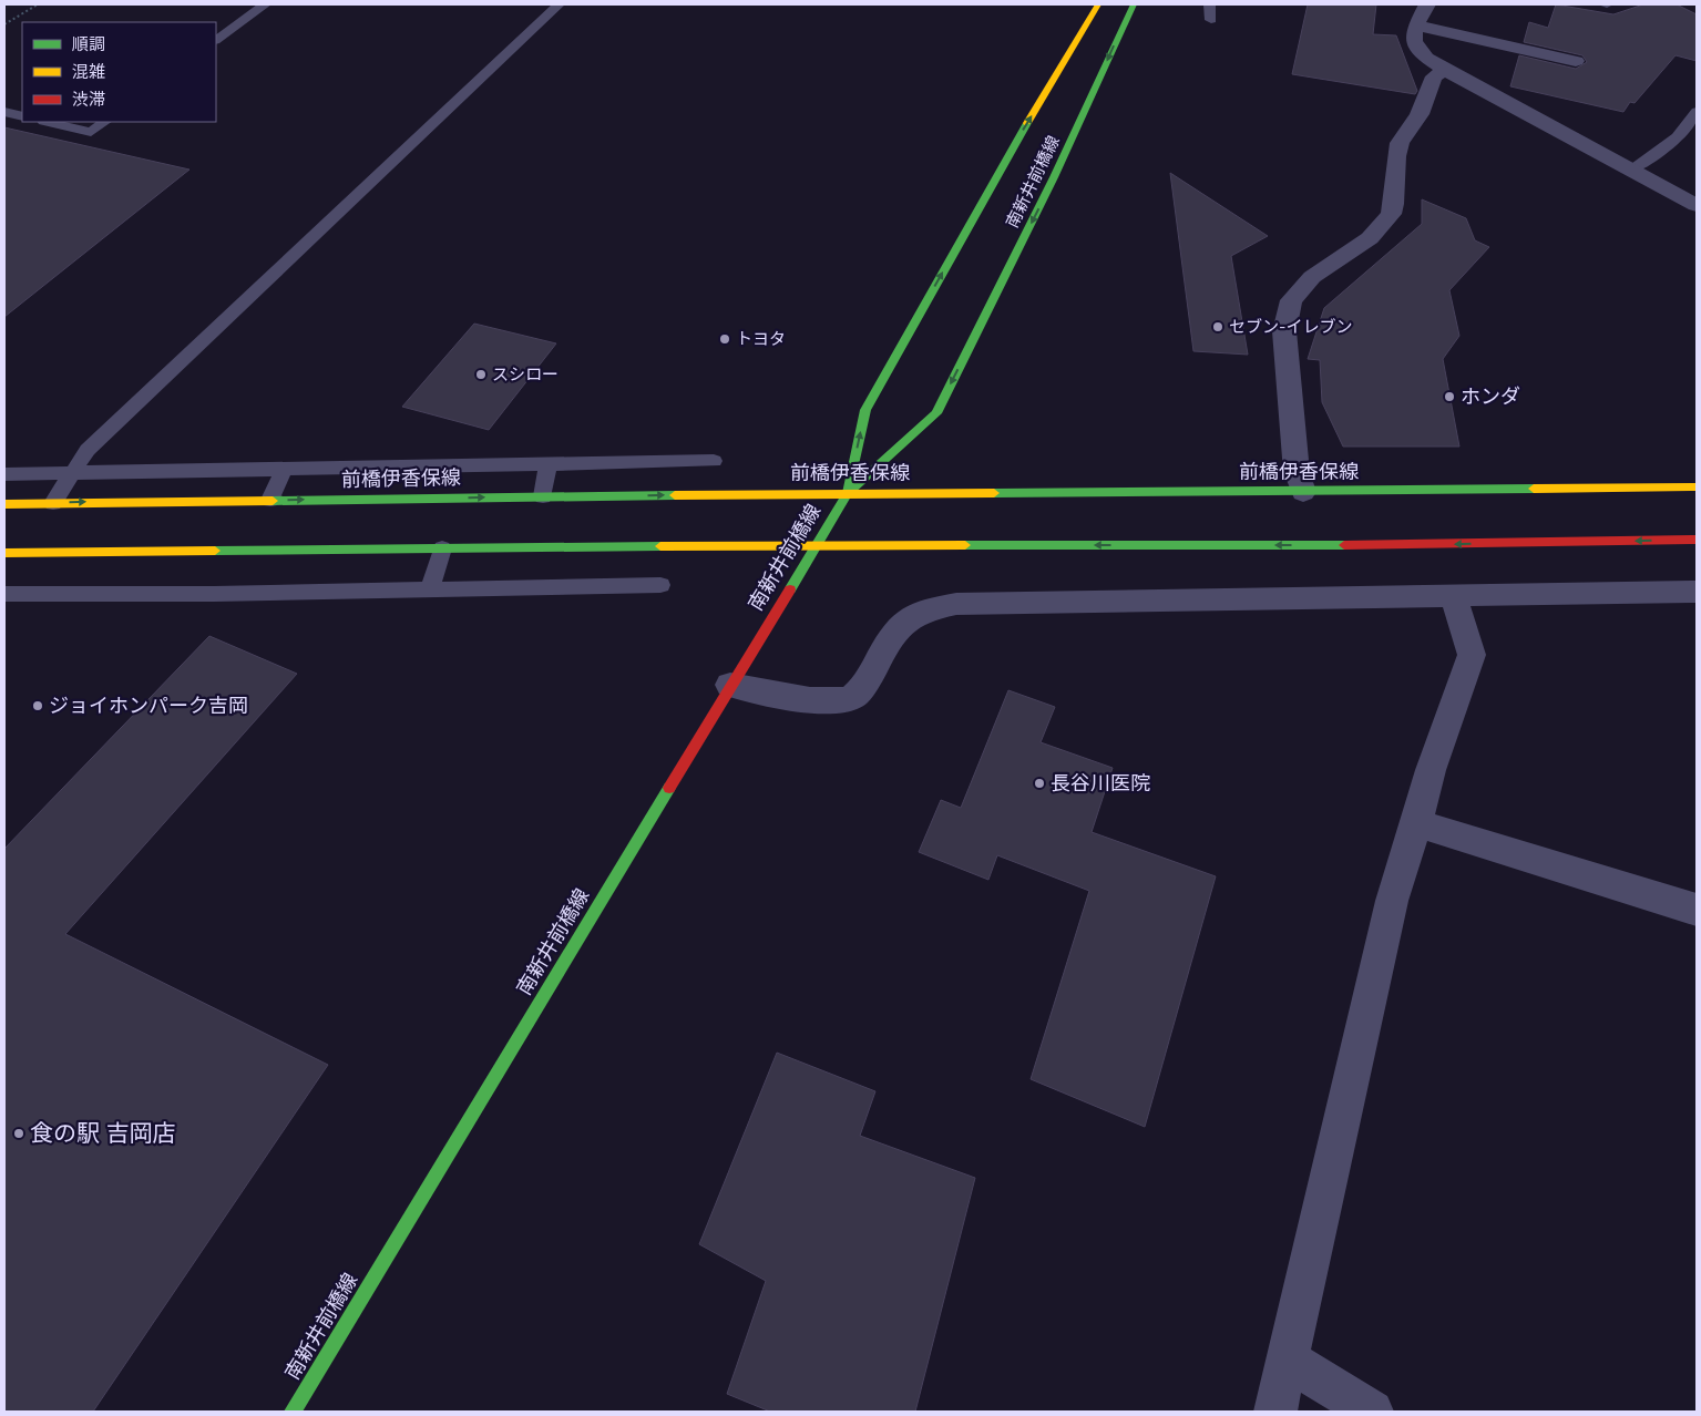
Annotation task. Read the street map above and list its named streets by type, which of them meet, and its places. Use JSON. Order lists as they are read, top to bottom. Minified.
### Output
{"streets":{"main road":["南新井前橋線","前橋伊香保線"]},"crossings":[["南新井前橋線","前橋伊香保線"]],"places":["セブン-イレブン","トヨタ","スシロー","ホンダ","ジョイホンパーク吉岡","長谷川医院","食の駅 吉岡店"],"legend":["順調","混雑","渋滞"]}
